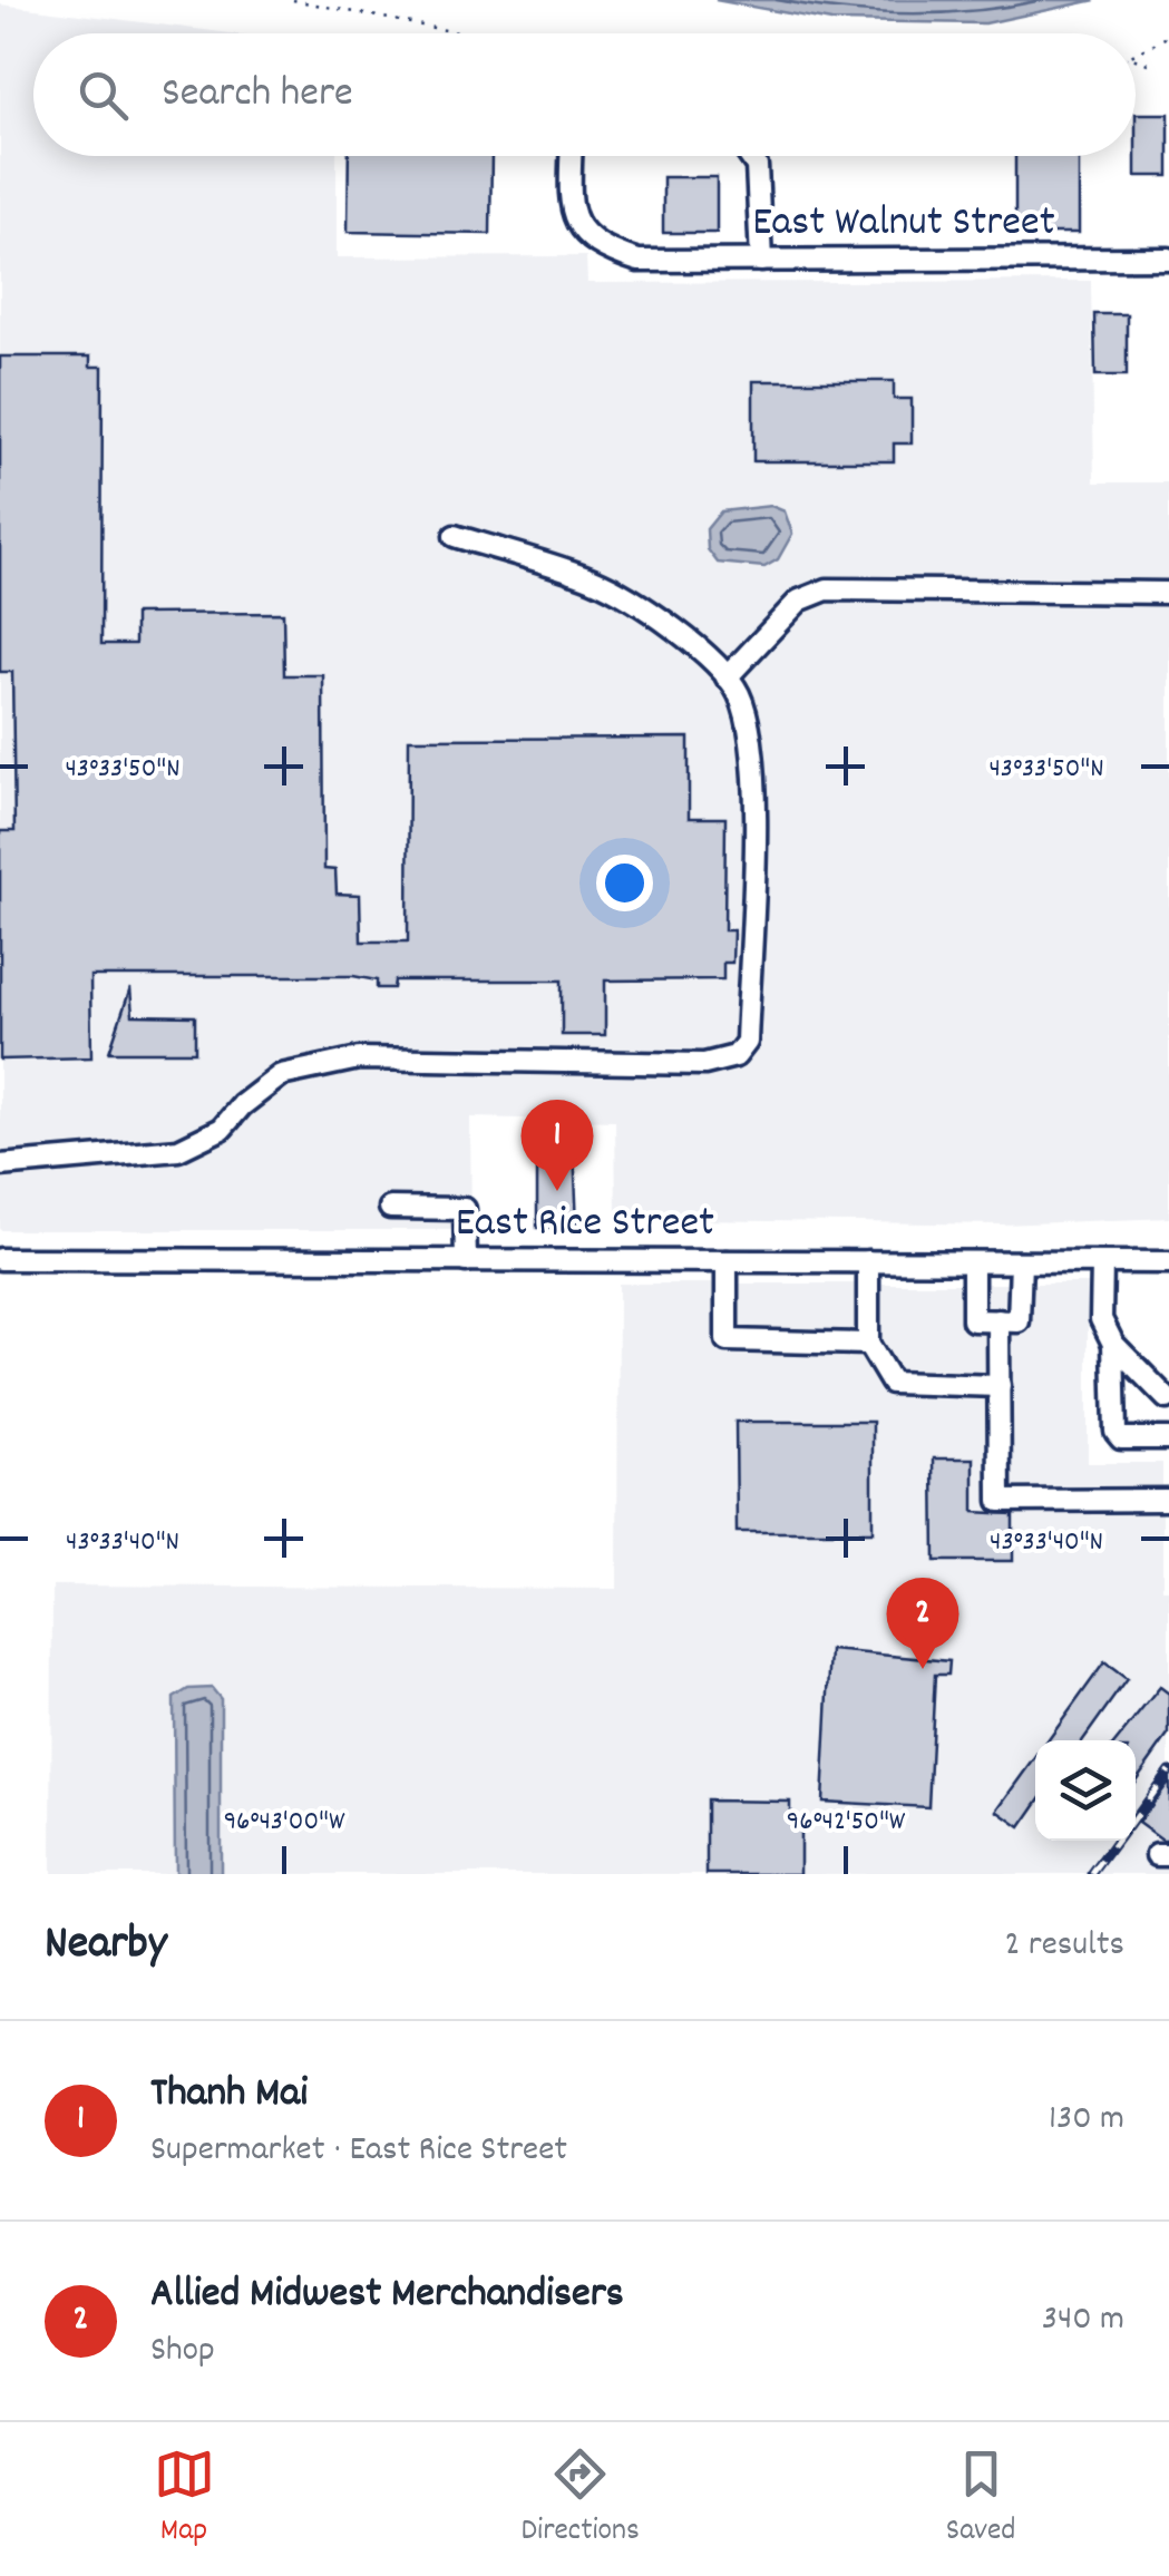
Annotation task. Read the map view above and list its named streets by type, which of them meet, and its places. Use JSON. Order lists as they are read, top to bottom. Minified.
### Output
{"streets":{"street":["East Walnut Street","East Rice Street"]},"page":{"search":"Search here","pins":["1","2"],"heading":["Nearby","2 results"],"list":[{"mark":"1","name":"Thanh Mai","note":"Supermarket · East Rice Street","value":"130 m"},{"mark":"2","name":"Allied Midwest Merchandisers","note":"Shop","value":"340 m"}],"nav":["Map","Directions","Saved"]},"coordinates":["43°33'50\"N","43°33'40\"N","96°43'00\"W","96°42'50\"W"]}
